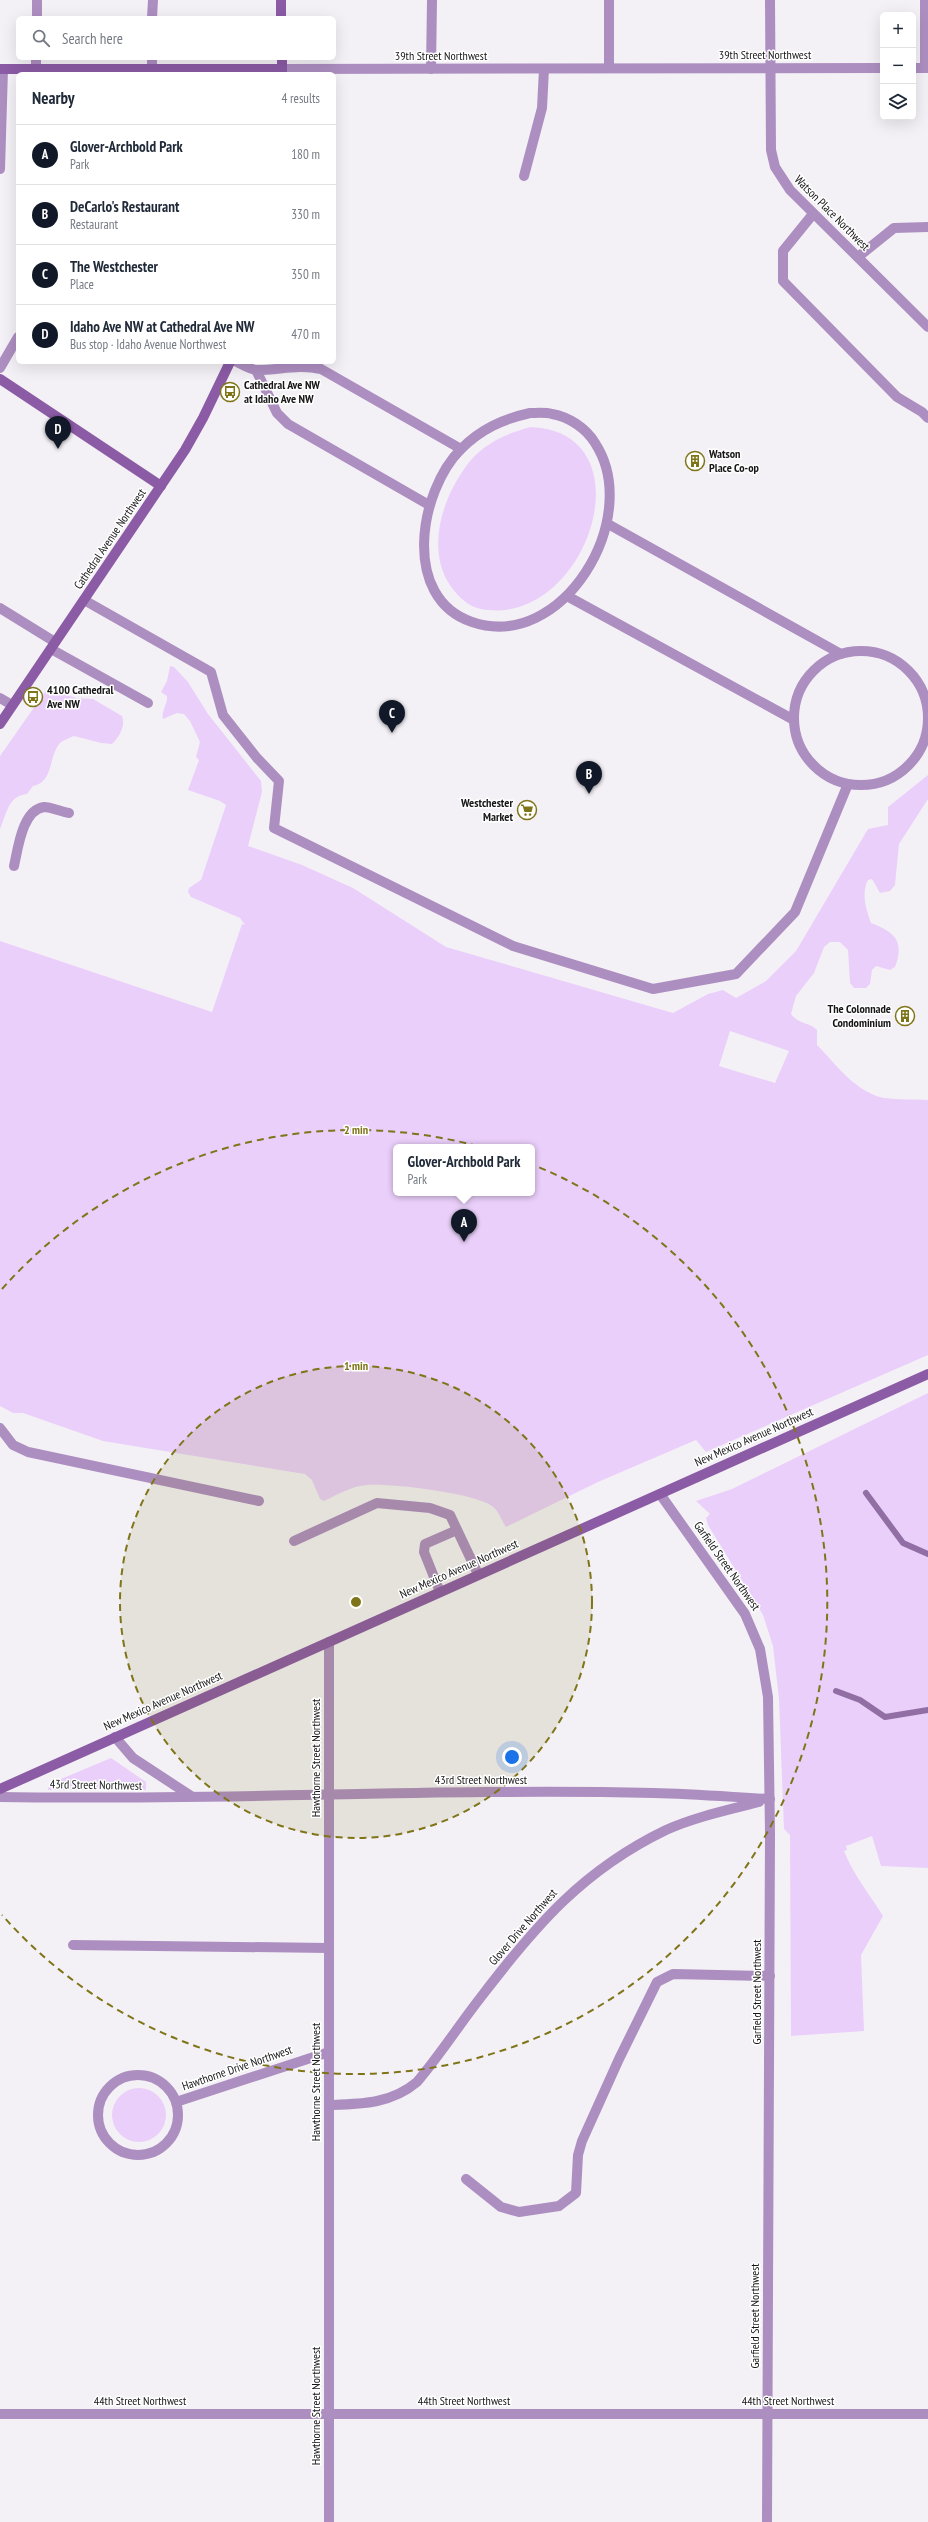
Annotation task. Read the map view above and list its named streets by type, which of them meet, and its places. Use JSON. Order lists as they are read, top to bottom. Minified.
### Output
{"streets":{"street":["39th Street Northwest","Watson Place Northwest","Cathedral Avenue Northwest","New Mexico Avenue Northwest","Garfield Street Northwest","Hawthorne Street Northwest","43rd Street Northwest","Glover Drive Northwest","Hawthorne Drive Northwest","44th Street Northwest"]},"crossings":[["39th Street Northwest","Watson Place Northwest"],["New Mexico Avenue Northwest","Garfield Street Northwest"],["New Mexico Avenue Northwest","Hawthorne Street Northwest"],["New Mexico Avenue Northwest","43rd Street Northwest"],["Garfield Street Northwest","43rd Street Northwest"],["Garfield Street Northwest","Glover Drive Northwest"],["Garfield Street Northwest","44th Street Northwest"],["Hawthorne Street Northwest","43rd Street Northwest"],["Hawthorne Street Northwest","Glover Drive Northwest"],["Hawthorne Street Northwest","Hawthorne Drive Northwest"],["Hawthorne Street Northwest","44th Street Northwest"],["43rd Street Northwest","Glover Drive Northwest"]],"places":{"bus stop":["Cathedral Ave NW at Idaho Ave NW","4100 Cathedral Ave NW"],"building":["Watson Place Co-op","The Colonnade Condominium"],"supermarket":["Westchester Market"]},"page":{"map_buttons":["+","−"],"search":"Search here","heading":["Nearby","4 results"],"list":[{"mark":"A","name":"Glover-Archbold Park","note":"Park","value":"180 m"},{"mark":"B","name":"DeCarlo's Restaurant","note":"Restaurant","value":"330 m"},{"mark":"C","name":"The Westchester","note":"Place","value":"350 m"},{"mark":"D","name":"Idaho Ave NW at Cathedral Ave NW","note":"Bus stop · Idaho Avenue Northwest","value":"470 m"}],"pins":["D","C","B","A"],"popup":["Glover-Archbold Park","Park"]},"rings":["2 min","1 min"]}
